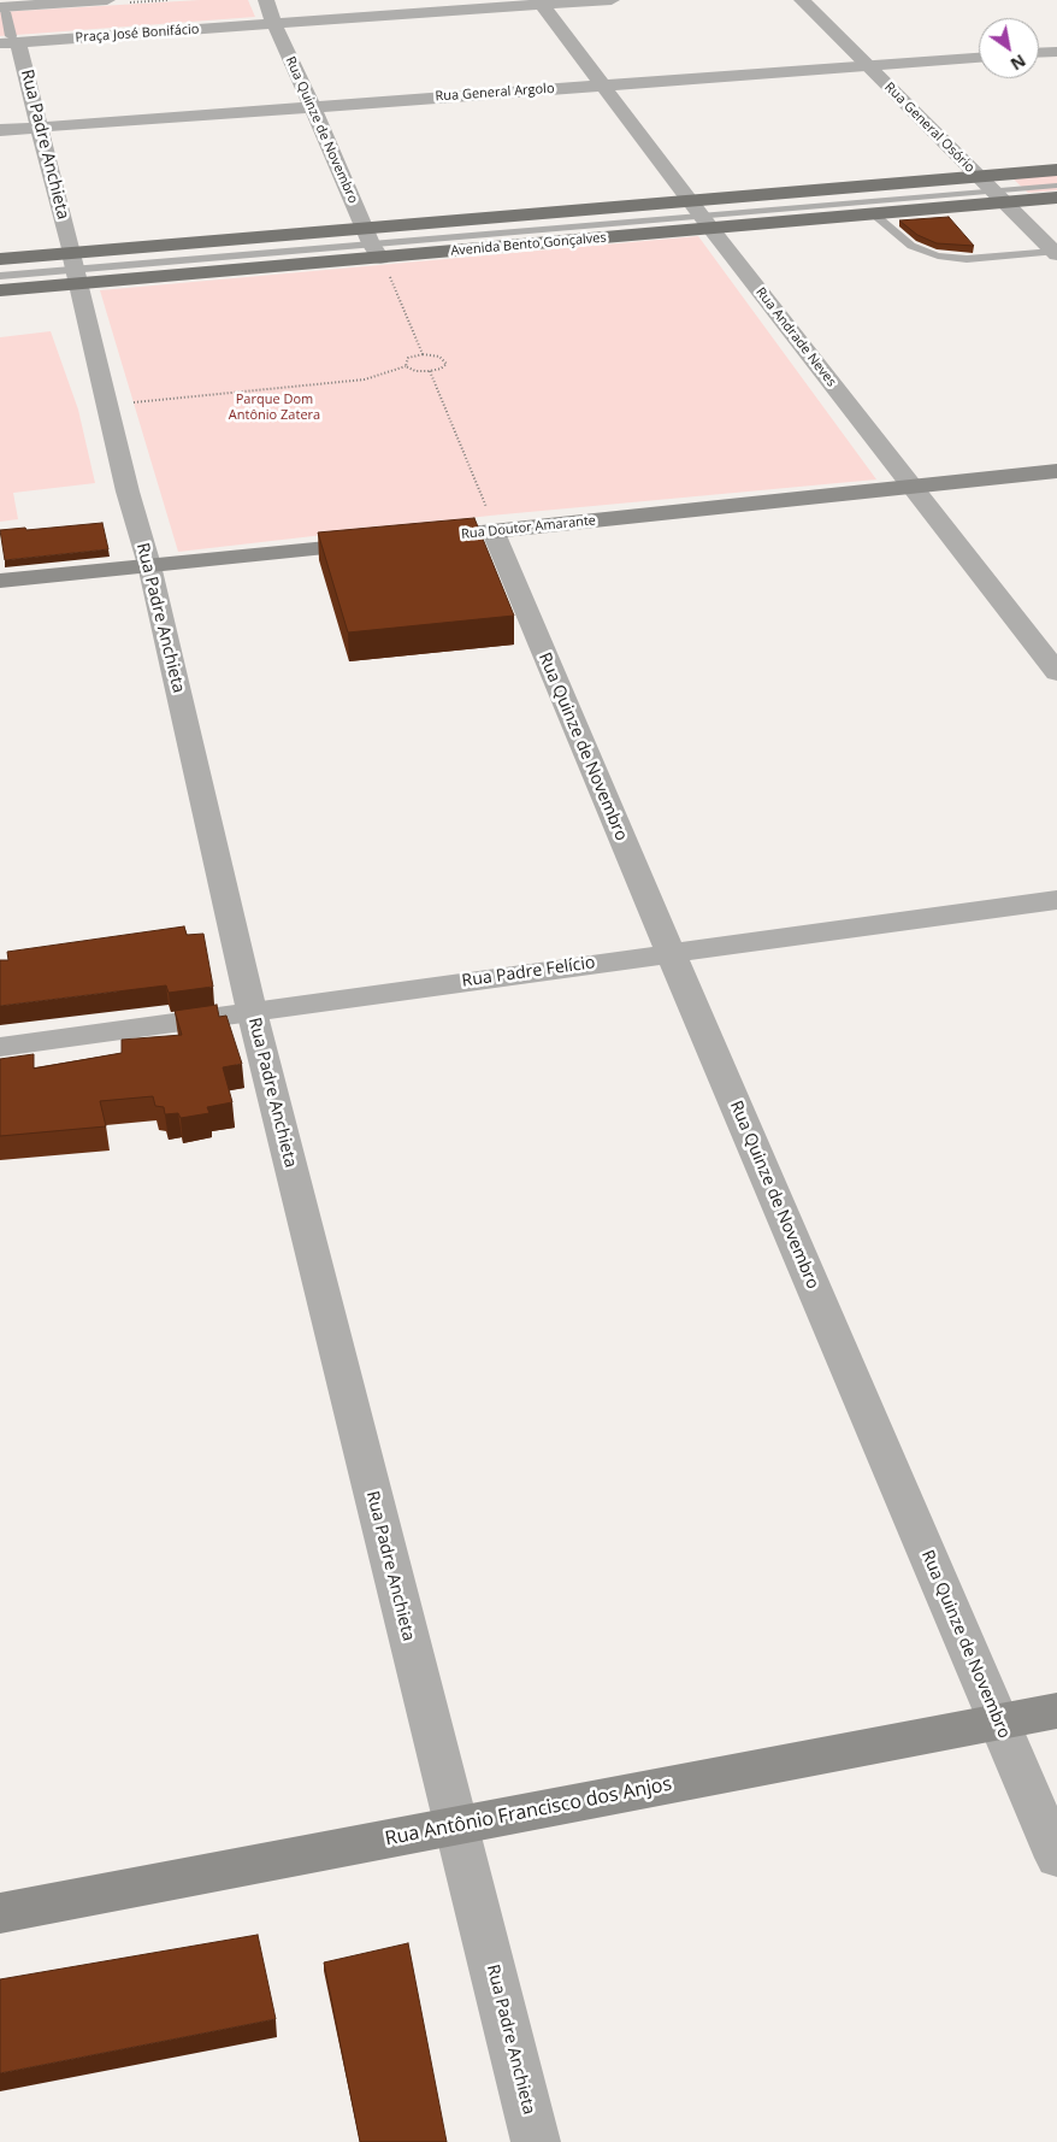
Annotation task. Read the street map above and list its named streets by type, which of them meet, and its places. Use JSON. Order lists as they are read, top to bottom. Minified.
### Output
{"streets":{"main road":["Avenida Bento Gonçalves","Rua Doutor Amarante","Rua Antônio Francisco dos Anjos"],"street":["Praça José Bonifácio","Rua General Argolo","Rua General Osório","Rua Quinze de Novembro","Rua Padre Anchieta","Rua Andrade Neves","Rua Padre Felício"]},"crossings":[["Praça José Bonifácio","Rua Quinze de Novembro"],["Praça José Bonifácio","Rua Padre Anchieta"],["Praça José Bonifácio","Rua Andrade Neves"],["Rua General Argolo","Rua General Osório"],["Rua General Argolo","Rua Quinze de Novembro"],["Rua General Argolo","Rua Padre Anchieta"],["Rua General Argolo","Rua Andrade Neves"],["Rua General Osório","Avenida Bento Gonçalves"],["Rua Quinze de Novembro","Avenida Bento Gonçalves"],["Rua Quinze de Novembro","Rua Doutor Amarante"],["Rua Quinze de Novembro","Rua Padre Felício"],["Rua Quinze de Novembro","Rua Antônio Francisco dos Anjos"],["Rua Padre Anchieta","Avenida Bento Gonçalves"],["Rua Padre Anchieta","Rua Doutor Amarante"],["Rua Padre Anchieta","Rua Padre Felício"],["Rua Padre Anchieta","Rua Antônio Francisco dos Anjos"],["Avenida Bento Gonçalves","Rua Andrade Neves"],["Rua Andrade Neves","Rua Doutor Amarante"]],"parks":["Parque Dom Antônio Zatera"],"north":"bottom right"}
